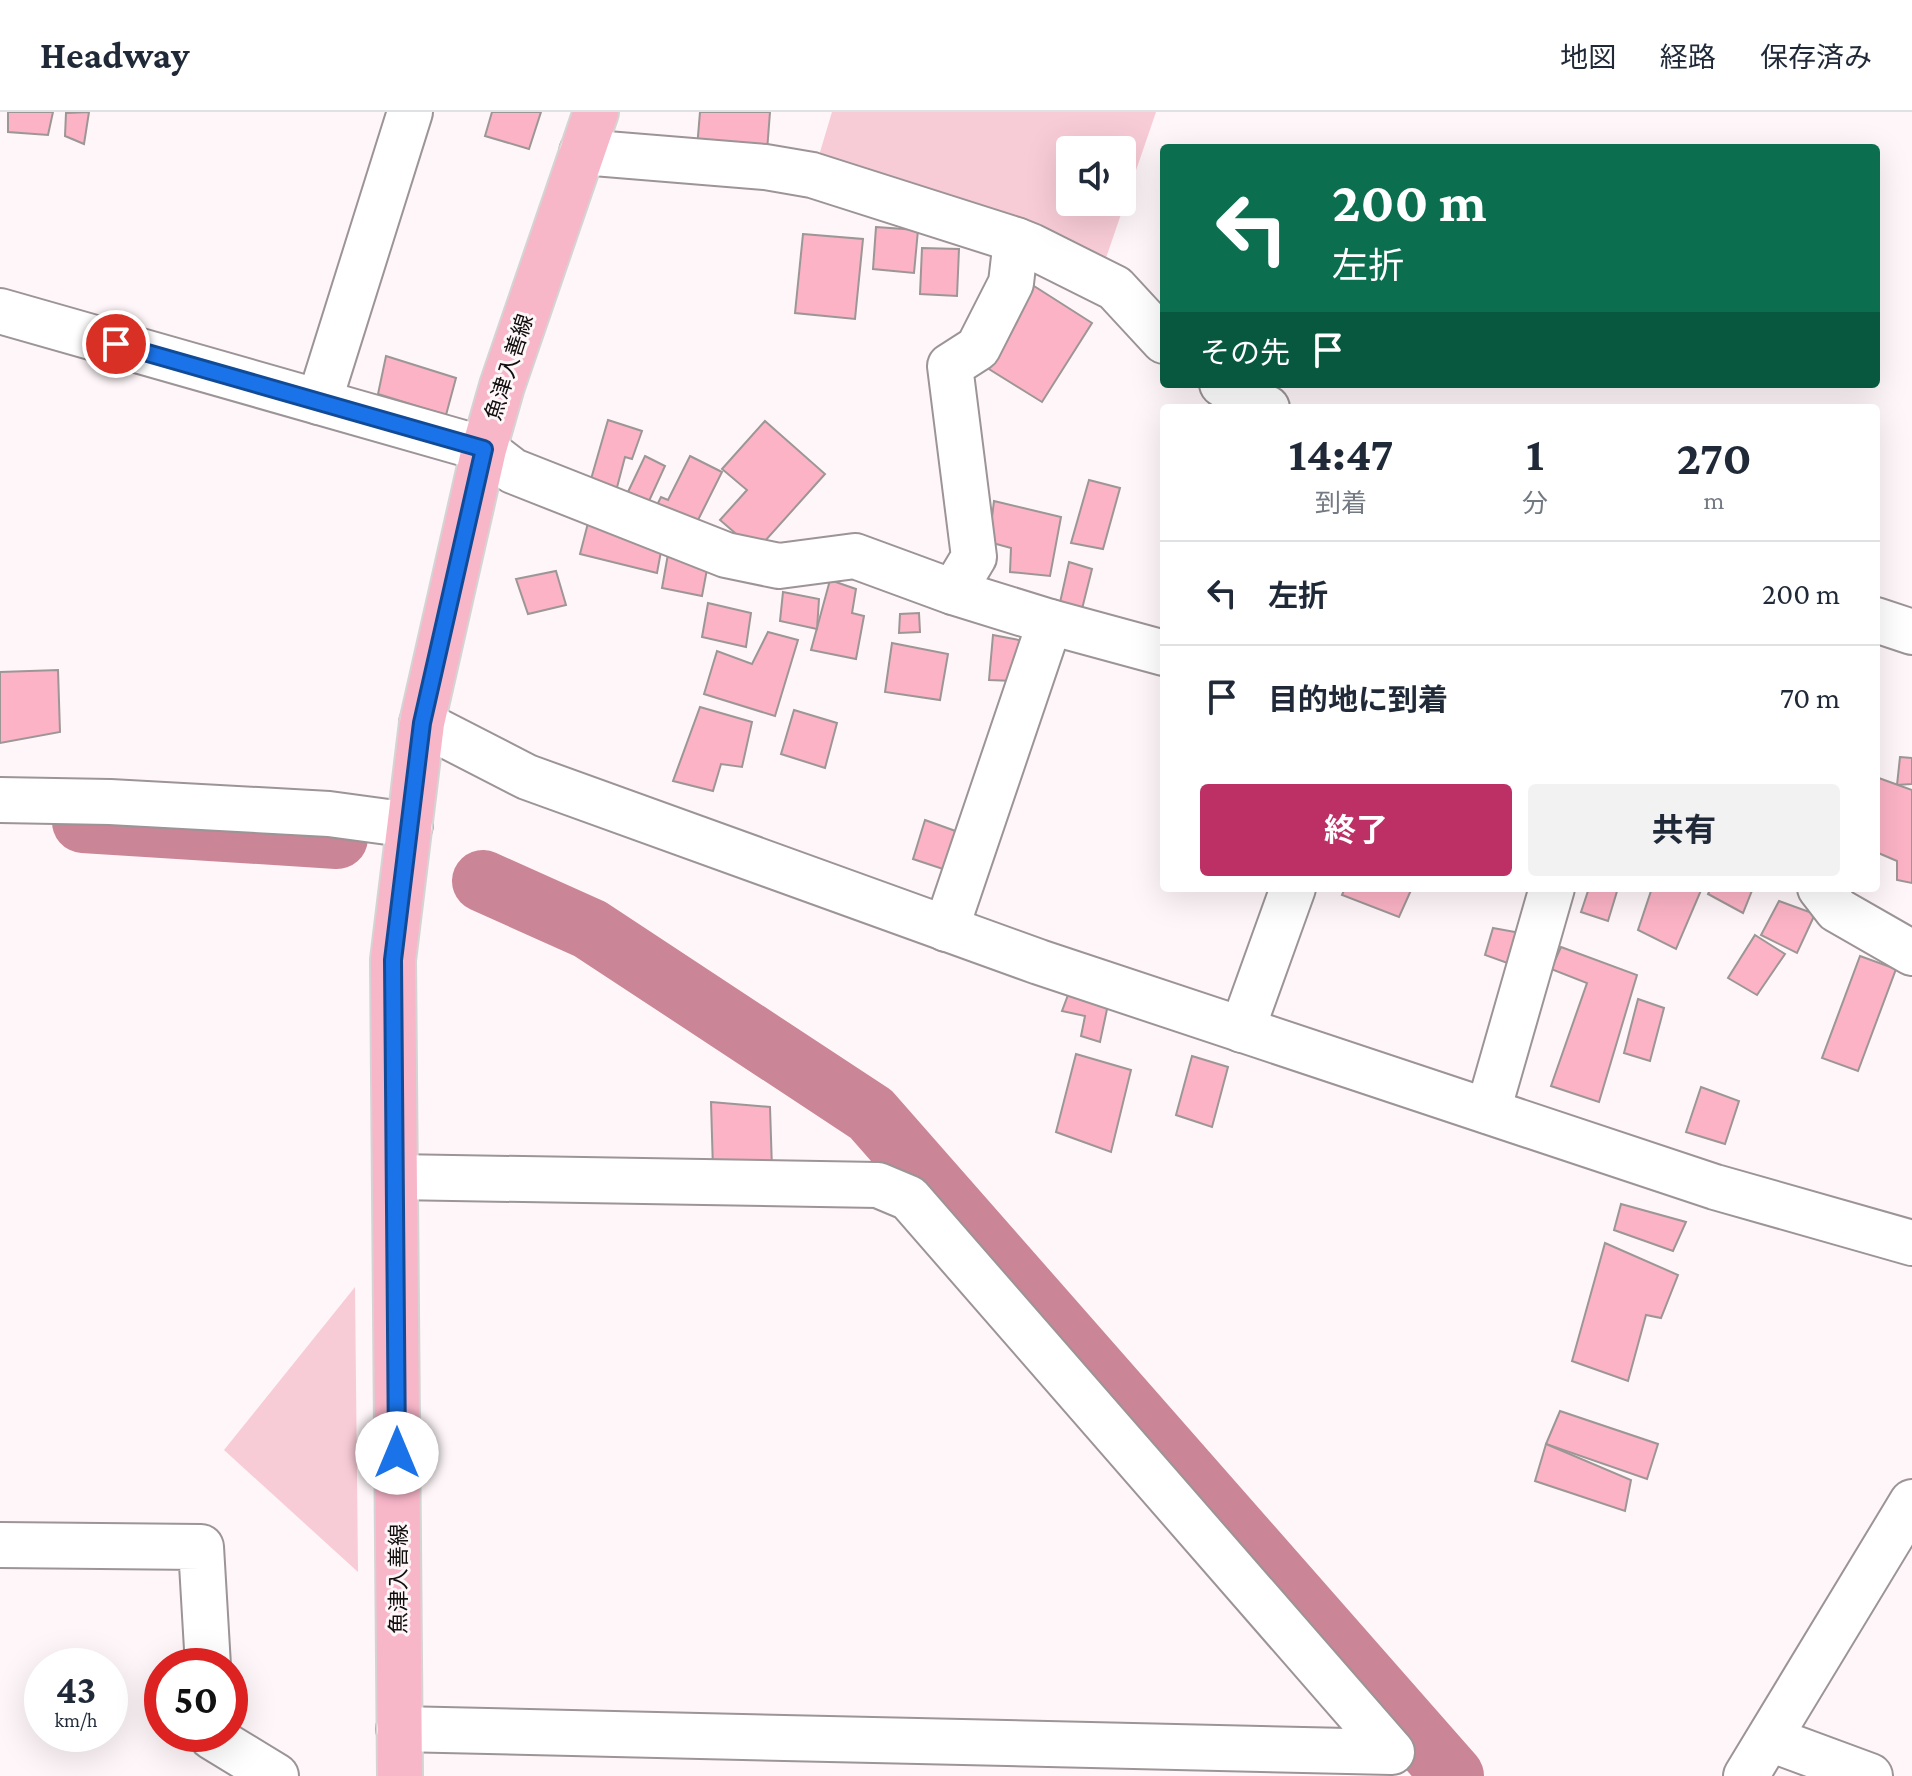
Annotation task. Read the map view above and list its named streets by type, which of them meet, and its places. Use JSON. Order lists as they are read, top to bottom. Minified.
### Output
{"streets":{"main road":["魚津入善線"]},"page":{"header":"Headway","nav":["地図","経路","保存済み"],"turn":["200 m","左折"],"then":"その先","eta":["14:47","到着","1","分","270","m"],"list":[{"name":"左折","value":"200 m"},{"name":"目的地に到着","value":"70 m"}],"buttons":["終了","共有"],"speed":"43 km/h","limit":"50"}}
